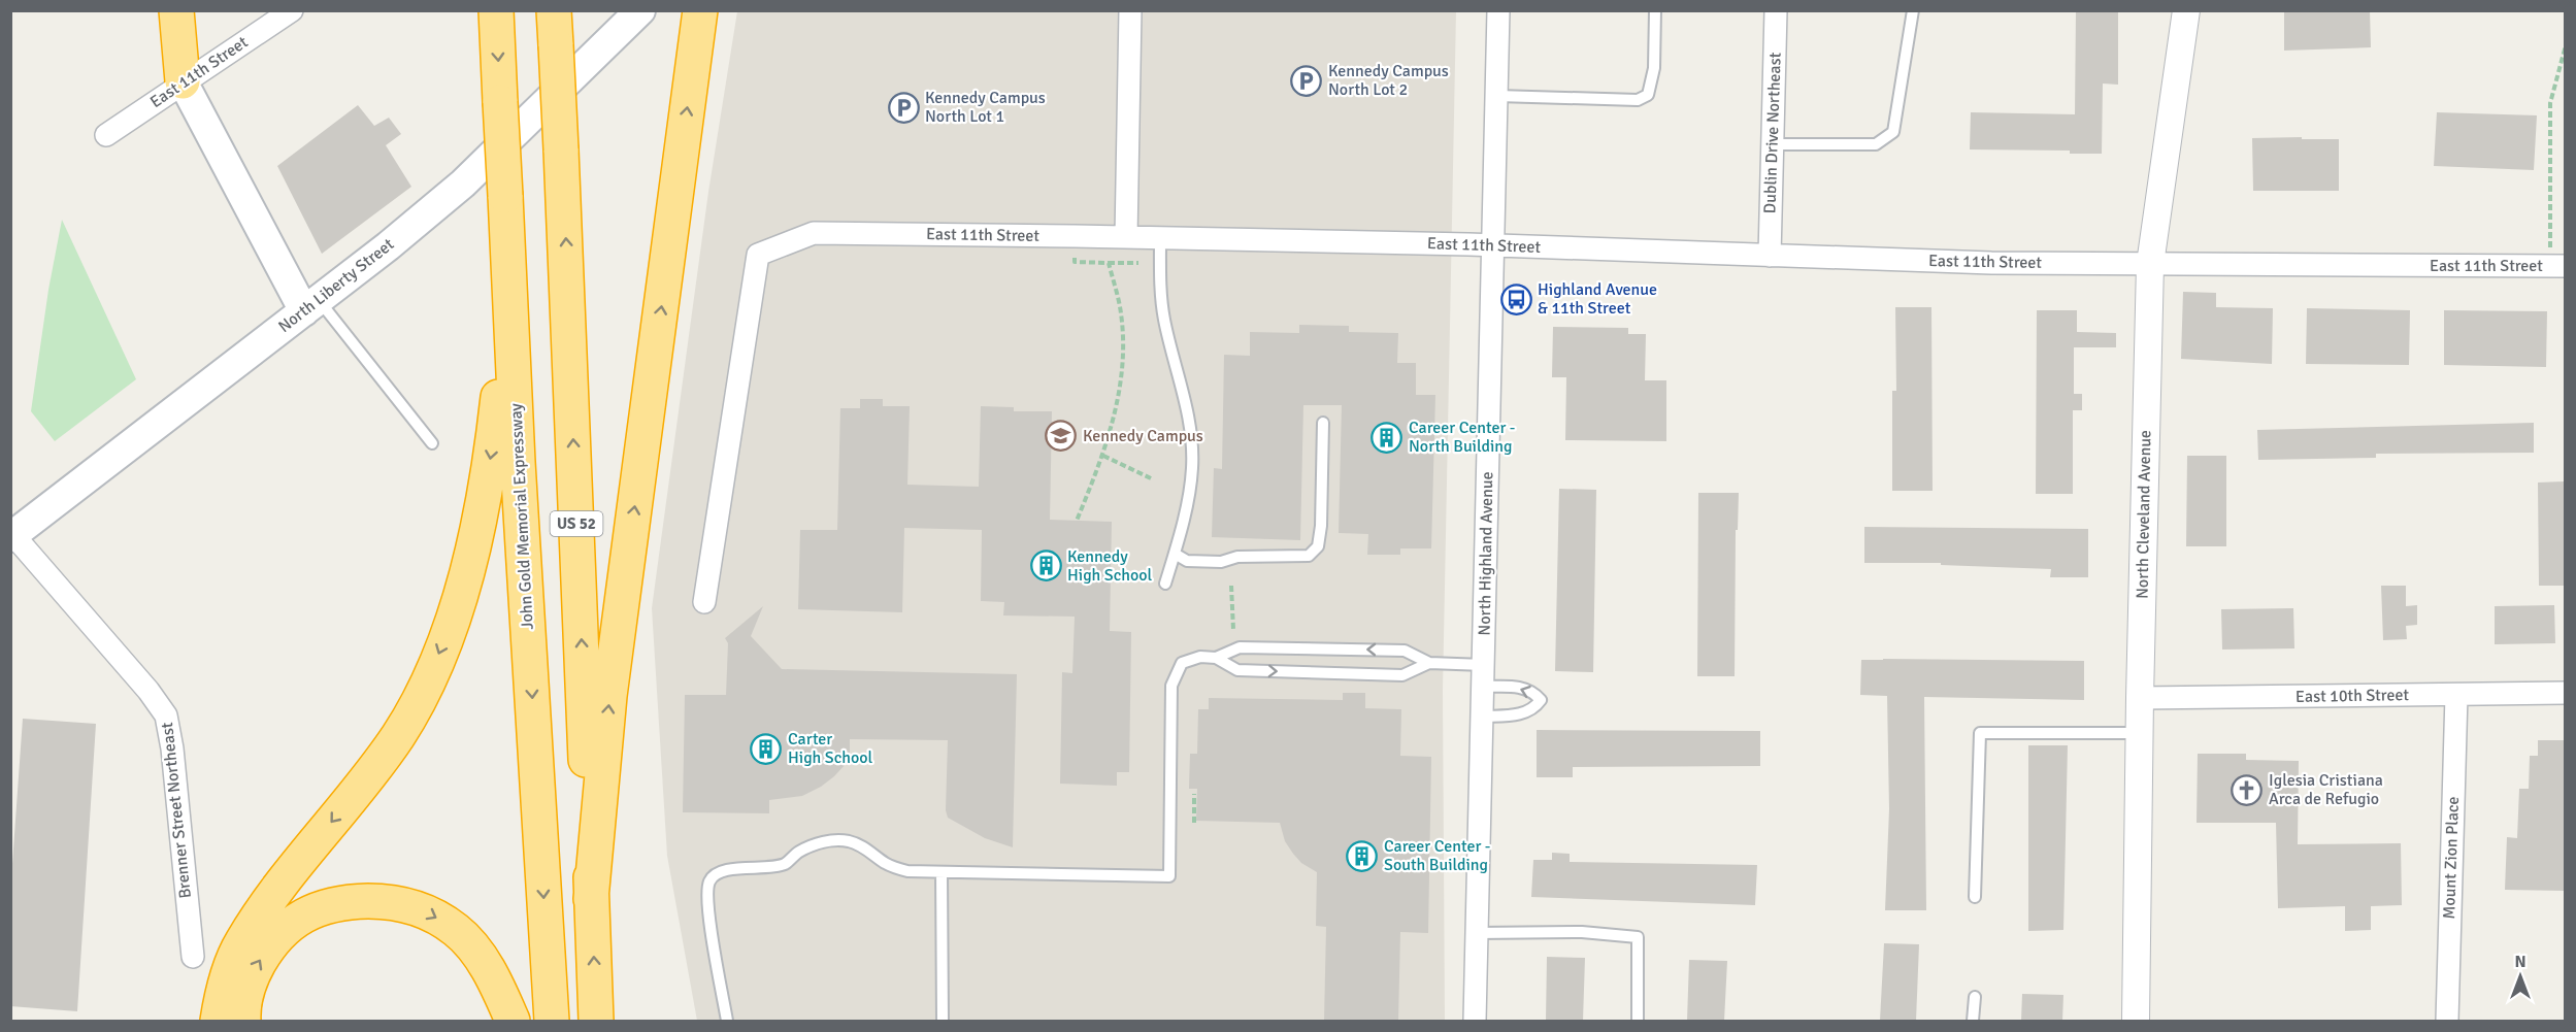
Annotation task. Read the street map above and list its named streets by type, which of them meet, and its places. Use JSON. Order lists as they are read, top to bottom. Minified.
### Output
{"streets":{"highway":["John Gold Memorial Expressway","US 52"],"main road":["North Liberty Street"],"street":["East 11th Street","Dublin Drive Northeast","North Cleveland Avenue","North Highland Avenue","East 10th Street","Brenner Street Northeast","Mount Zion Place"]},"crossings":[["East 11th Street","Dublin Drive Northeast"],["East 11th Street","North Cleveland Avenue"],["East 11th Street","North Highland Avenue"],["North Liberty Street","Brenner Street Northeast"],["North Cleveland Avenue","East 10th Street"],["East 10th Street","Mount Zion Place"]],"places":{"parking":["Kennedy Campus North Lot 2","Kennedy Campus North Lot 1"],"bus stop":["Highland Avenue & 11th Street"],"school or university":["Kennedy Campus"],"building":["Career Center - North Building","Kennedy High School","Carter High School","Career Center - South Building"],"church":["Iglesia Cristiana Arca de Refugio"]},"north":"top"}
